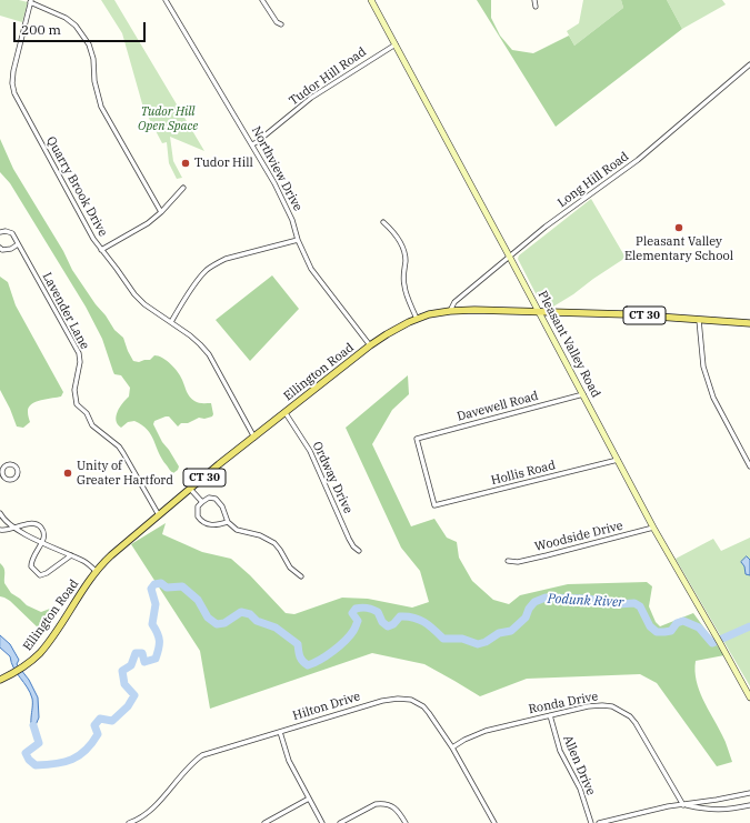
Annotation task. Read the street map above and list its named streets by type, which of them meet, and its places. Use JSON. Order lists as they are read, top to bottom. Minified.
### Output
{"streets":{"main road":["CT 30","Pleasant Valley Road","Ellington Road"],"street":["Tudor Hill Road","Northview Drive","Long Hill Road","Quarry Brook Drive","Lavender Lane","Davewell Road","Hollis Road","Ordway Drive","Woodside Drive","Ronda Drive","Hilton Drive","Allen Drive"]},"crossings":[["Tudor Hill Road","Northview Drive"],["Tudor Hill Road","Pleasant Valley Road"],["Northview Drive","Ellington Road"],["Long Hill Road","Pleasant Valley Road"],["Long Hill Road","Ellington Road"],["Quarry Brook Drive","Ellington Road"],["Lavender Lane","Ellington Road"],["Pleasant Valley Road","Ellington Road"],["Pleasant Valley Road","Davewell Road"],["Pleasant Valley Road","Hollis Road"],["Pleasant Valley Road","Woodside Drive"],["Ellington Road","Ordway Drive"],["Davewell Road","Hollis Road"],["Ronda Drive","Hilton Drive"],["Ronda Drive","Allen Drive"]],"water":["Podunk River"],"parks":["Tudor Hill Open Space"],"places":["Tudor Hill","Pleasant Valley Elementary School","Unity of Greater Hartford"],"scale_bar":"200 m"}
